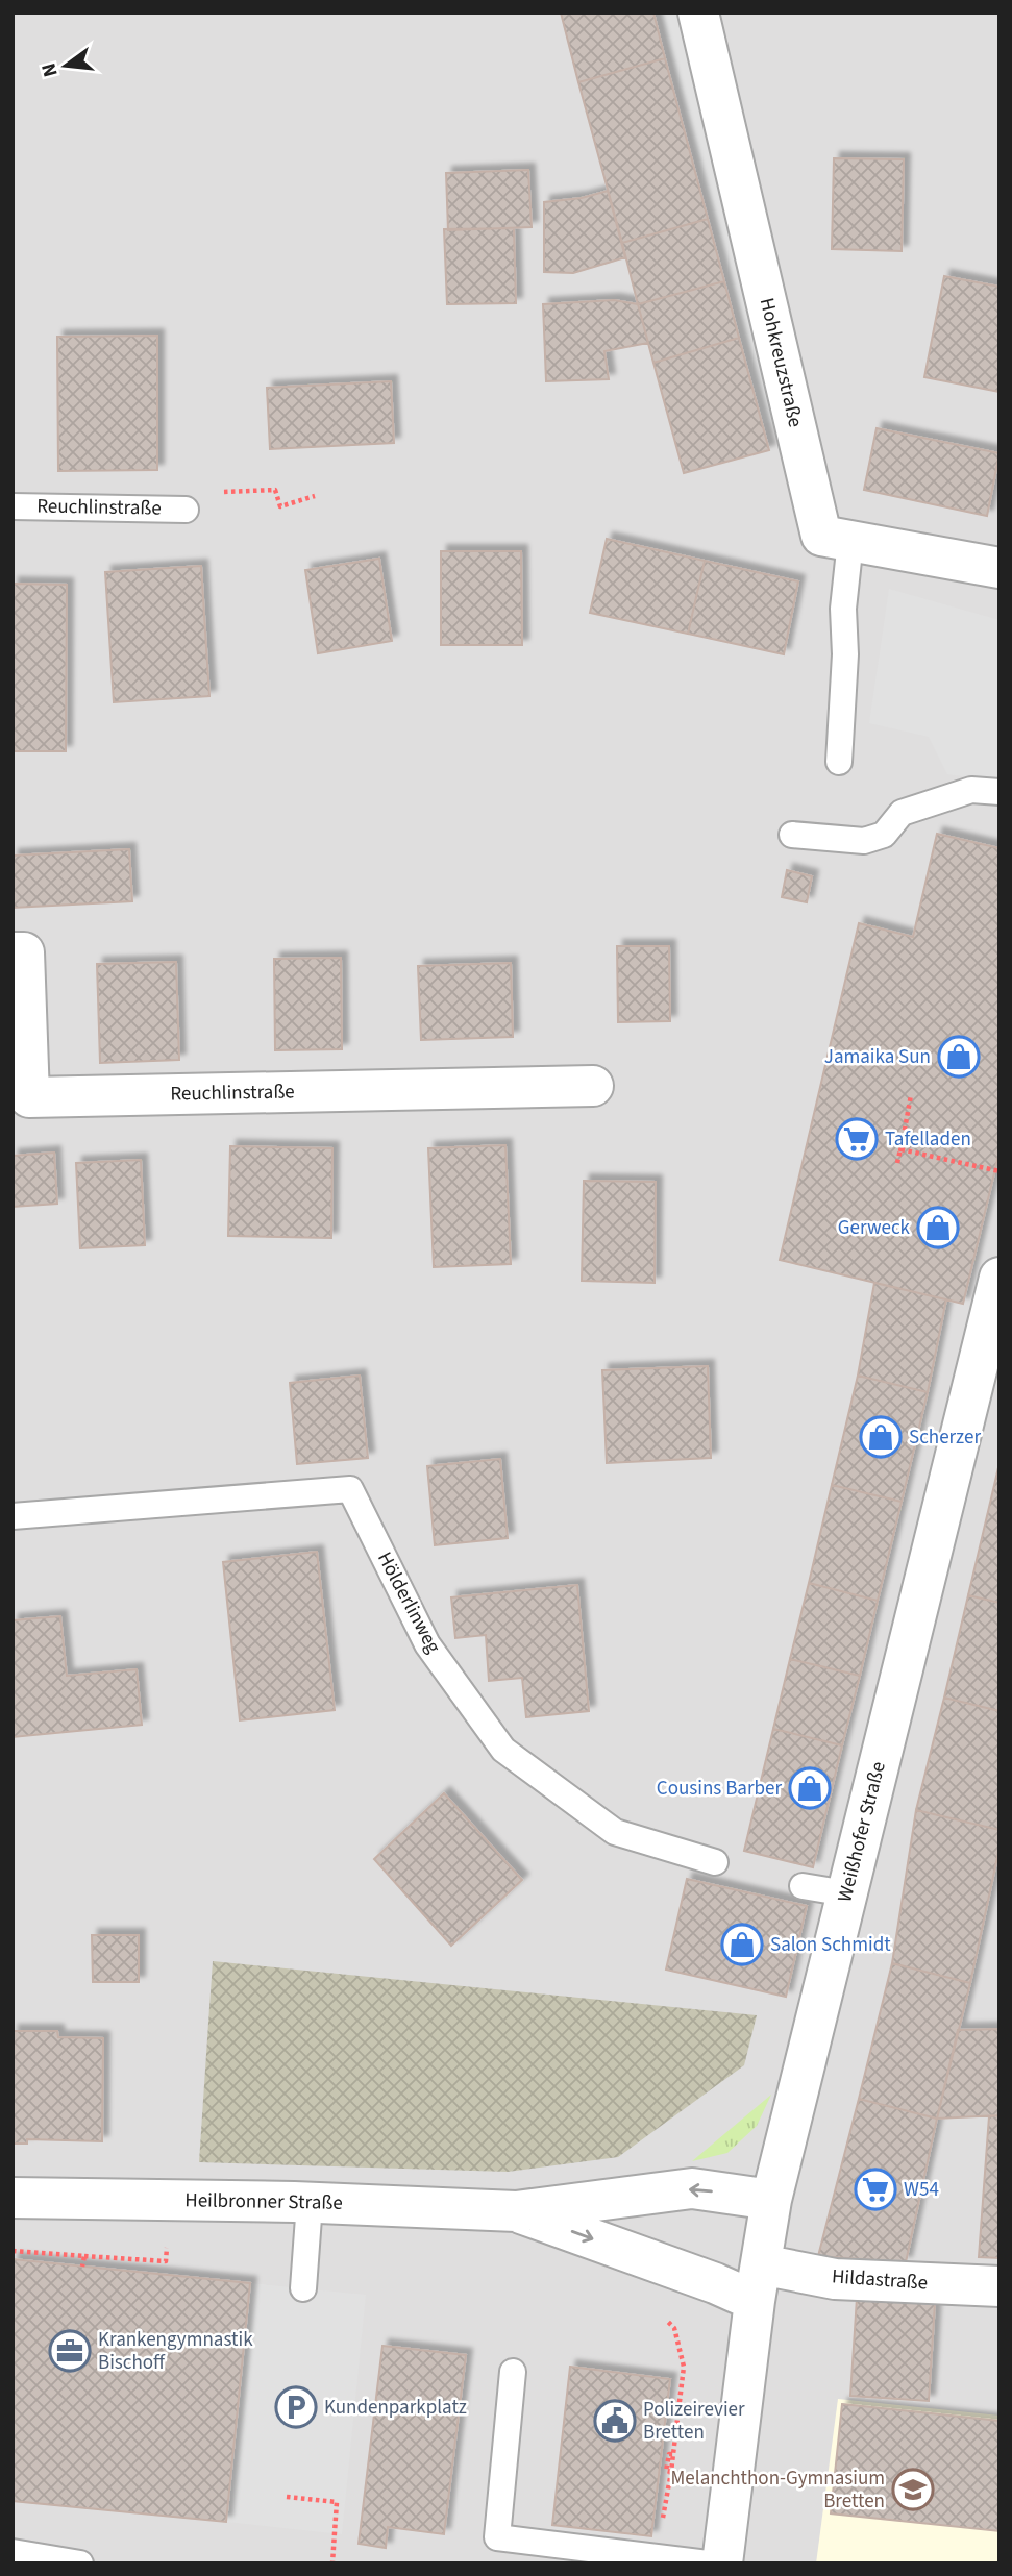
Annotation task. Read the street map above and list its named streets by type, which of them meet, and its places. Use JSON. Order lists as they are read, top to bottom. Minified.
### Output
{"streets":{"street":["Hohkreuzstraße","Reuchlinstraße","Weißhofer Straße","Heilbronner Straße","Hildastraße"],"lane":["Hölderlinweg"]},"crossings":[["Weißhofer Straße","Heilbronner Straße"],["Weißhofer Straße","Hildastraße"],["Heilbronner Straße","Hildastraße"]],"places":{"shop":["Jamaika Sun","Gerweck","Scherzer","Cousins Barber","Salon Schmidt"],"supermarket":["Tafelladen","W54"],"office":["Krankengymnastik Bischoff"],"parking":["Kundenparkplatz"],"public building":["Polizeirevier Bretten"],"school or university":["Melanchthon-Gymnasium Bretten"]},"north":"left"}
